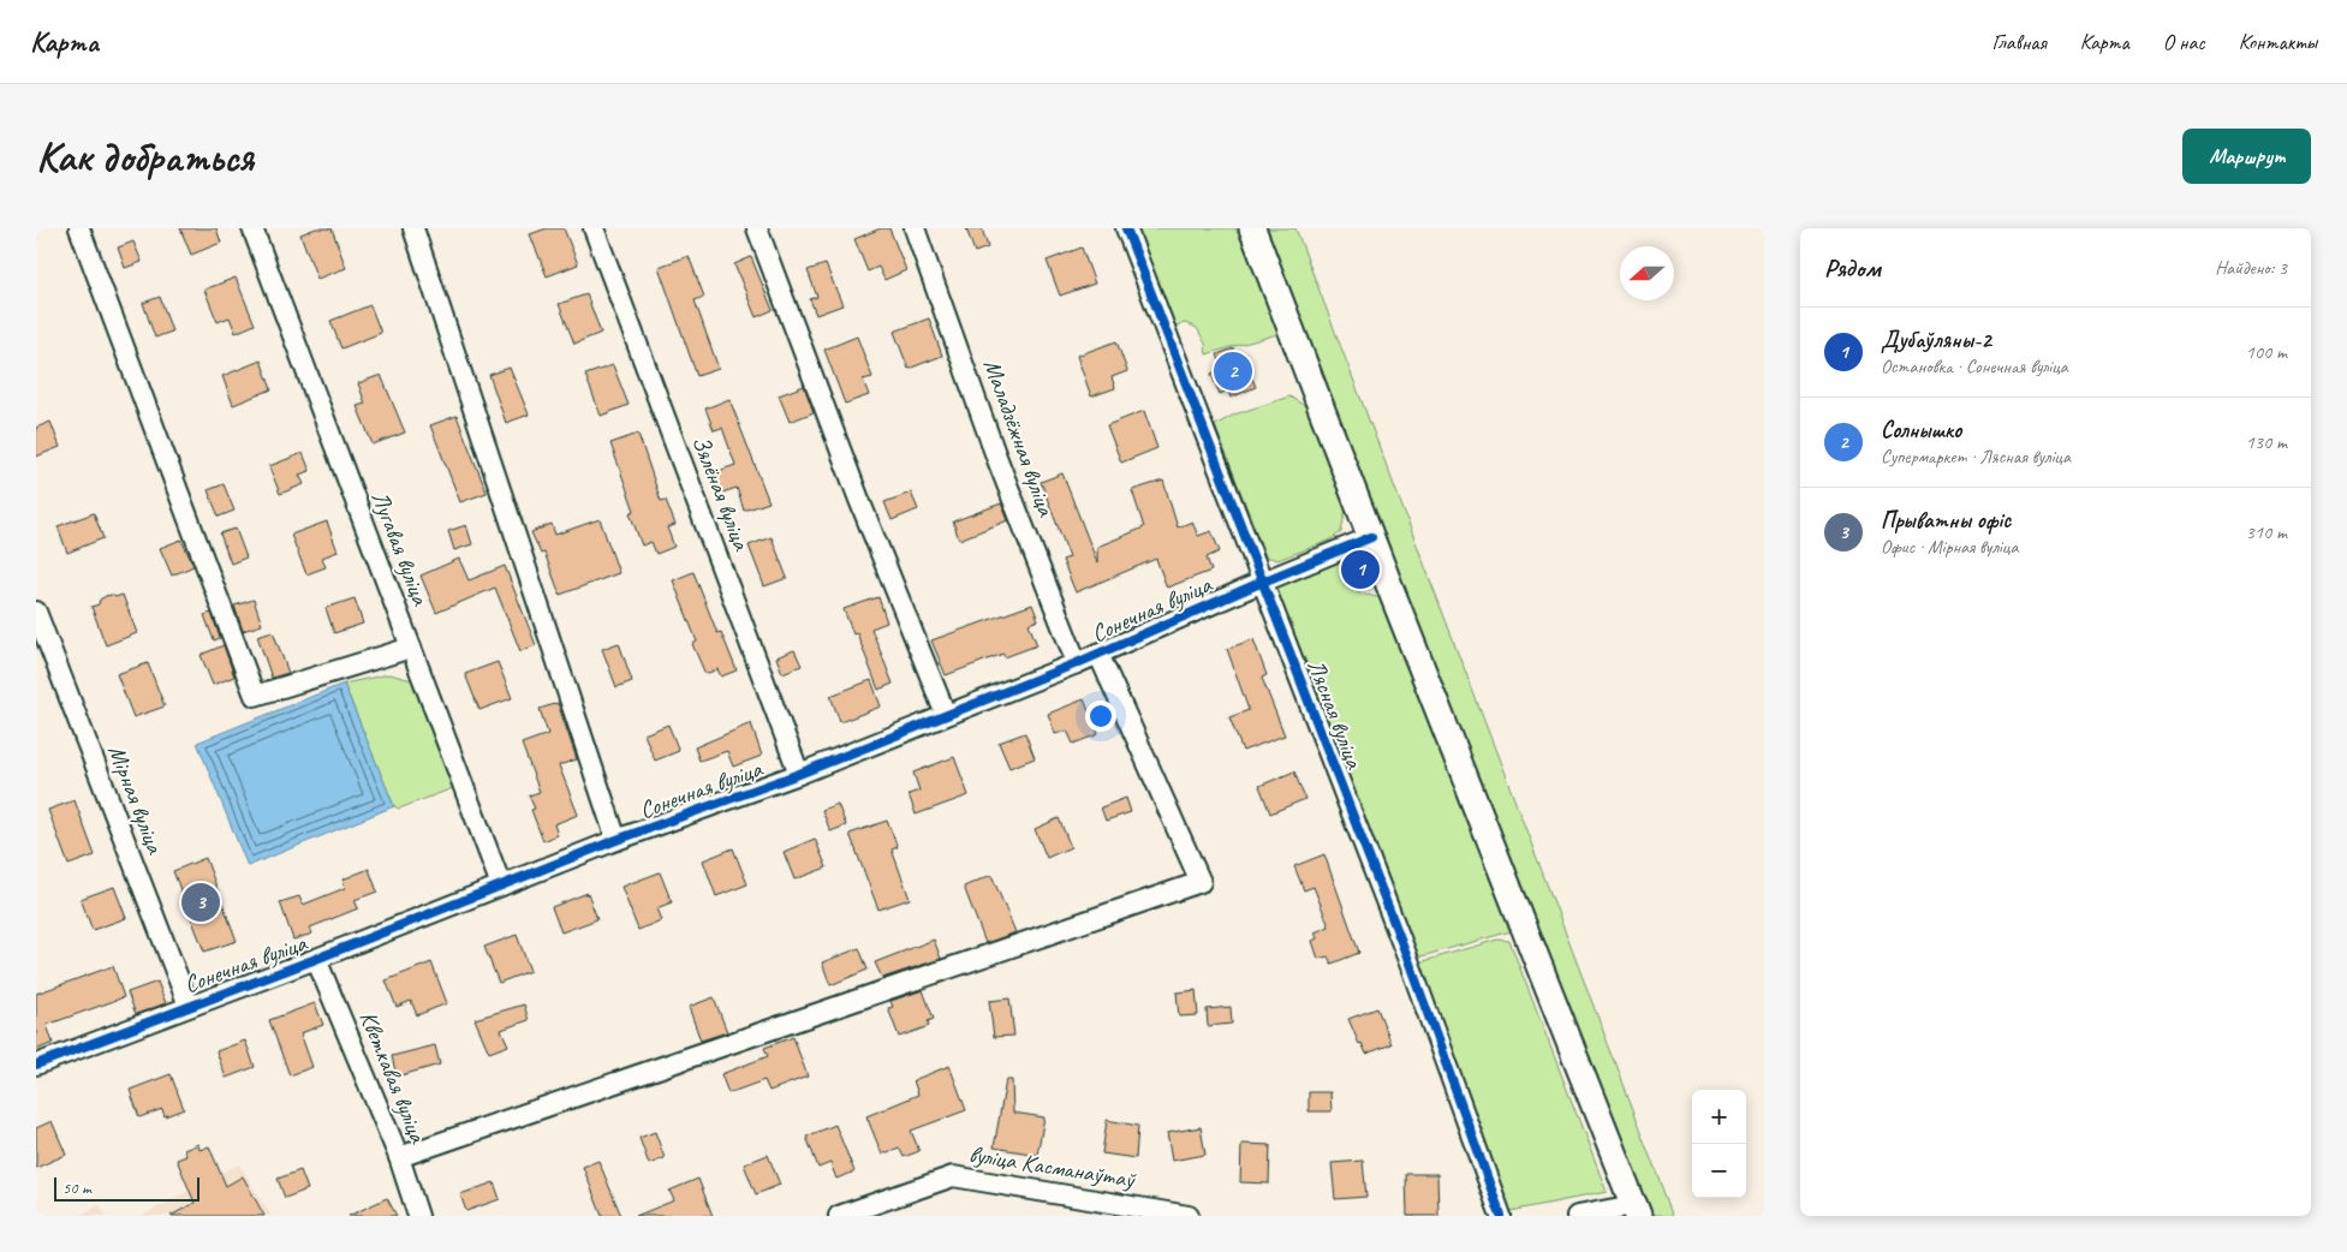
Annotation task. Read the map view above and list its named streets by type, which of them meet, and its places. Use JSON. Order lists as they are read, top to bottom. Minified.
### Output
{"streets":{"street":["Маладзёжная вуліца","Зялёная вуліца","Лугавая вуліца","Сонечная вуліца","Лясная вуліца","Мірная вуліца","Кветкавая вуліца","вуліца Касманаўтаў"]},"crossings":[["Маладзёжная вуліца","Сонечная вуліца"],["Зялёная вуліца","Сонечная вуліца"],["Лугавая вуліца","Сонечная вуліца"],["Сонечная вуліца","Лясная вуліца"],["Сонечная вуліца","Мірная вуліца"],["Сонечная вуліца","Кветкавая вуліца"]],"scale_bar":"50 m","north":"left","page":{"header":"Карта","nav":["Главная","Карта","О нас","Контакты"],"buttons":"Маршрут","title":"Как добраться","heading":["Рядом","Найдено: 3"],"list":[{"mark":"1","name":"Дубаўляны-2","note":"Остановка · Сонечная вуліца","value":"100 m"},{"mark":"2","name":"Солнышко","note":"Супермаркет · Лясная вуліца","value":"130 m"},{"mark":"3","name":"Прыватны офіс","note":"Офис · Мірная вуліца","value":"310 m"}],"pins":["2","1","3"],"map_buttons":["+","−"],"scale":"50 m"}}
